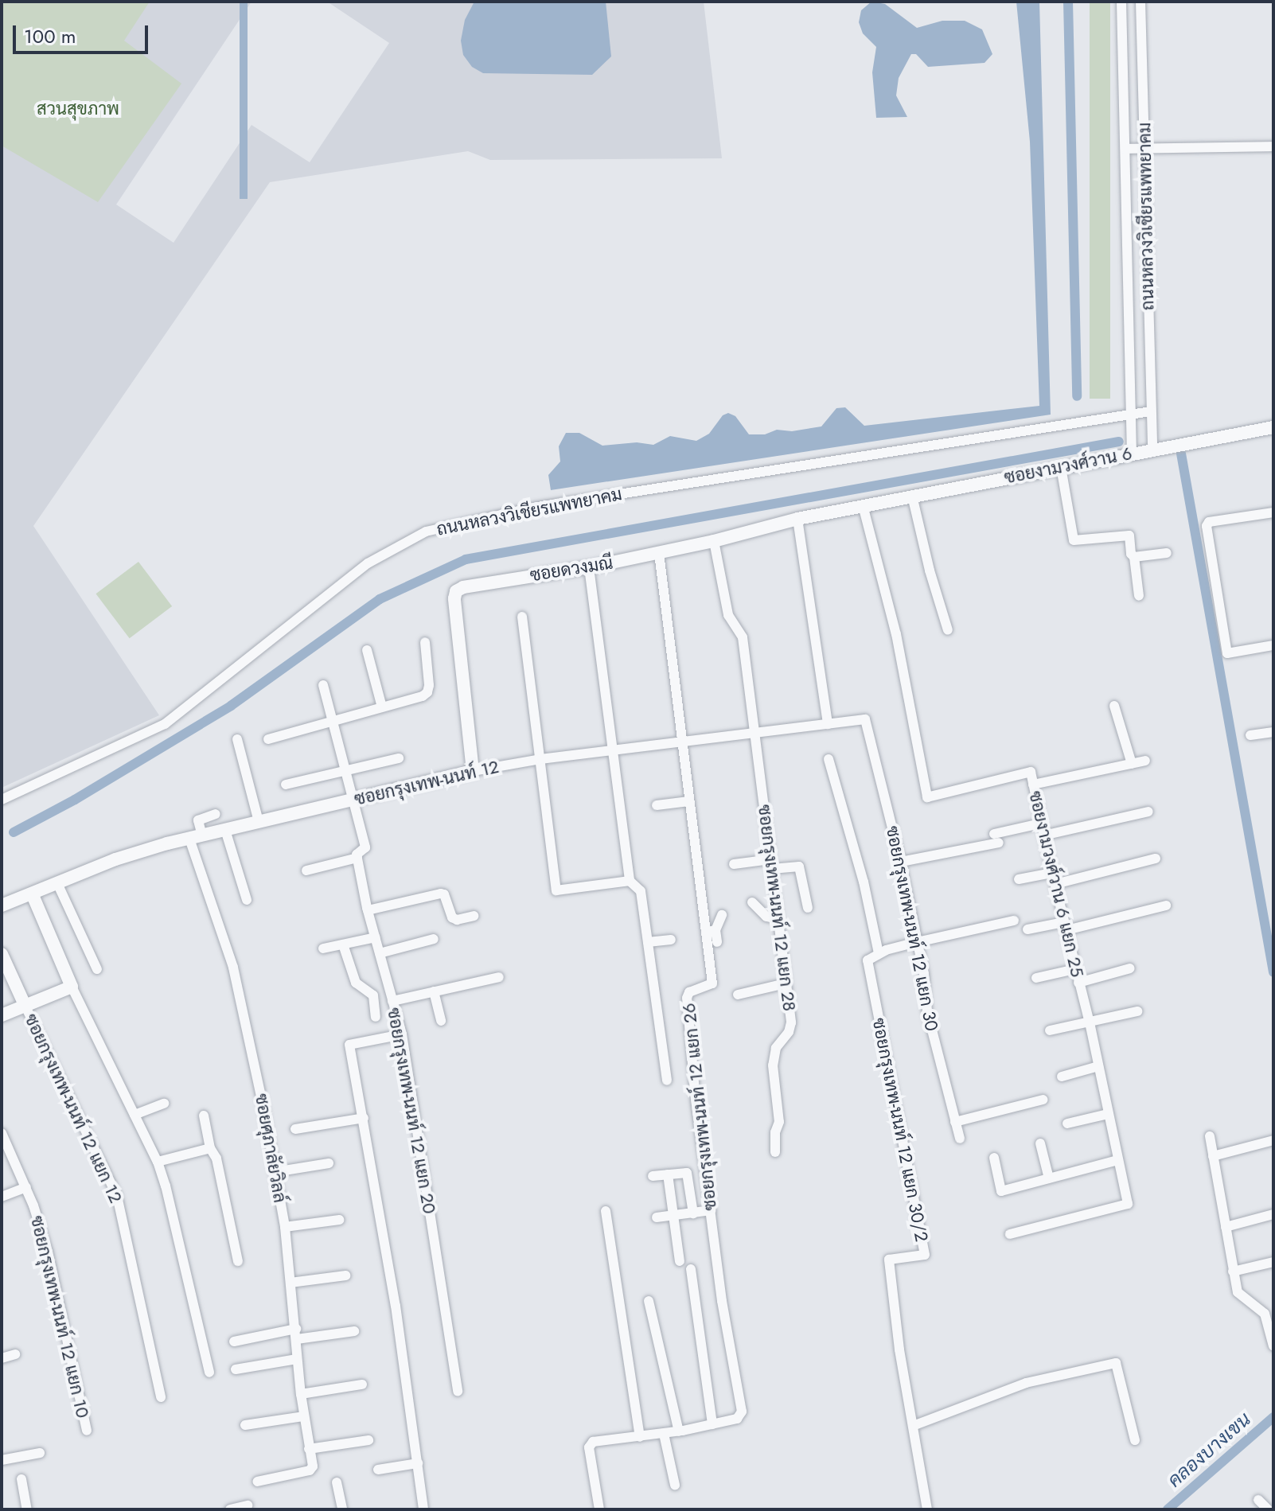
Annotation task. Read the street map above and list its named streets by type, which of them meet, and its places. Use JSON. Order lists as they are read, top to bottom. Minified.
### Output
{"streets":{"street":["ถนนหลวงวิเชียรแพทยาคม","ซอยงามวงศ์วาน 6","ซอยดวงมณี","ซอยกรุงเทพ-นนท์ 12","ซอยงามวงศ์วาน 6 แยก 25","ซอยกรุงเทพ-นนท์ 12 แยก 28","ซอยกรุงเทพ-นนท์ 12 แยก 30","ซอยกรุงเทพ-นนท์ 12 แยก 26","ซอยกรุงเทพ-นนท์ 12 แยก 12","ซอยกรุงเทพ-นนท์ 12 แยก 20","ซอยกรุงเทพ-นนท์ 12 แยก 30/2","ซอยศุภาลัยวิลล์","ซอยกรุงเทพ-นนท์ 12 แยก 10"]},"crossings":[["ซอยงามวงศ์วาน 6","ซอยดวงมณี"],["ซอยงามวงศ์วาน 6","ซอยงามวงศ์วาน 6 แยก 25"],["ซอยดวงมณี","ซอยกรุงเทพ-นนท์ 12"],["ซอยดวงมณี","ซอยงามวงศ์วาน 6 แยก 25"],["ซอยดวงมณี","ซอยกรุงเทพ-นนท์ 12 แยก 28"],["ซอยดวงมณี","ซอยกรุงเทพ-นนท์ 12 แยก 26"],["ซอยกรุงเทพ-นนท์ 12","ซอยกรุงเทพ-นนท์ 12 แยก 28"],["ซอยกรุงเทพ-นนท์ 12","ซอยกรุงเทพ-นนท์ 12 แยก 30"],["ซอยกรุงเทพ-นนท์ 12","ซอยกรุงเทพ-นนท์ 12 แยก 26"],["ซอยกรุงเทพ-นนท์ 12","ซอยกรุงเทพ-นนท์ 12 แยก 20"],["ซอยกรุงเทพ-นนท์ 12","ซอยศุภาลัยวิลล์"]],"water":["คลองบางเขน"],"parks":["สวนสุขภาพ"],"scale_bar":"100 m"}
